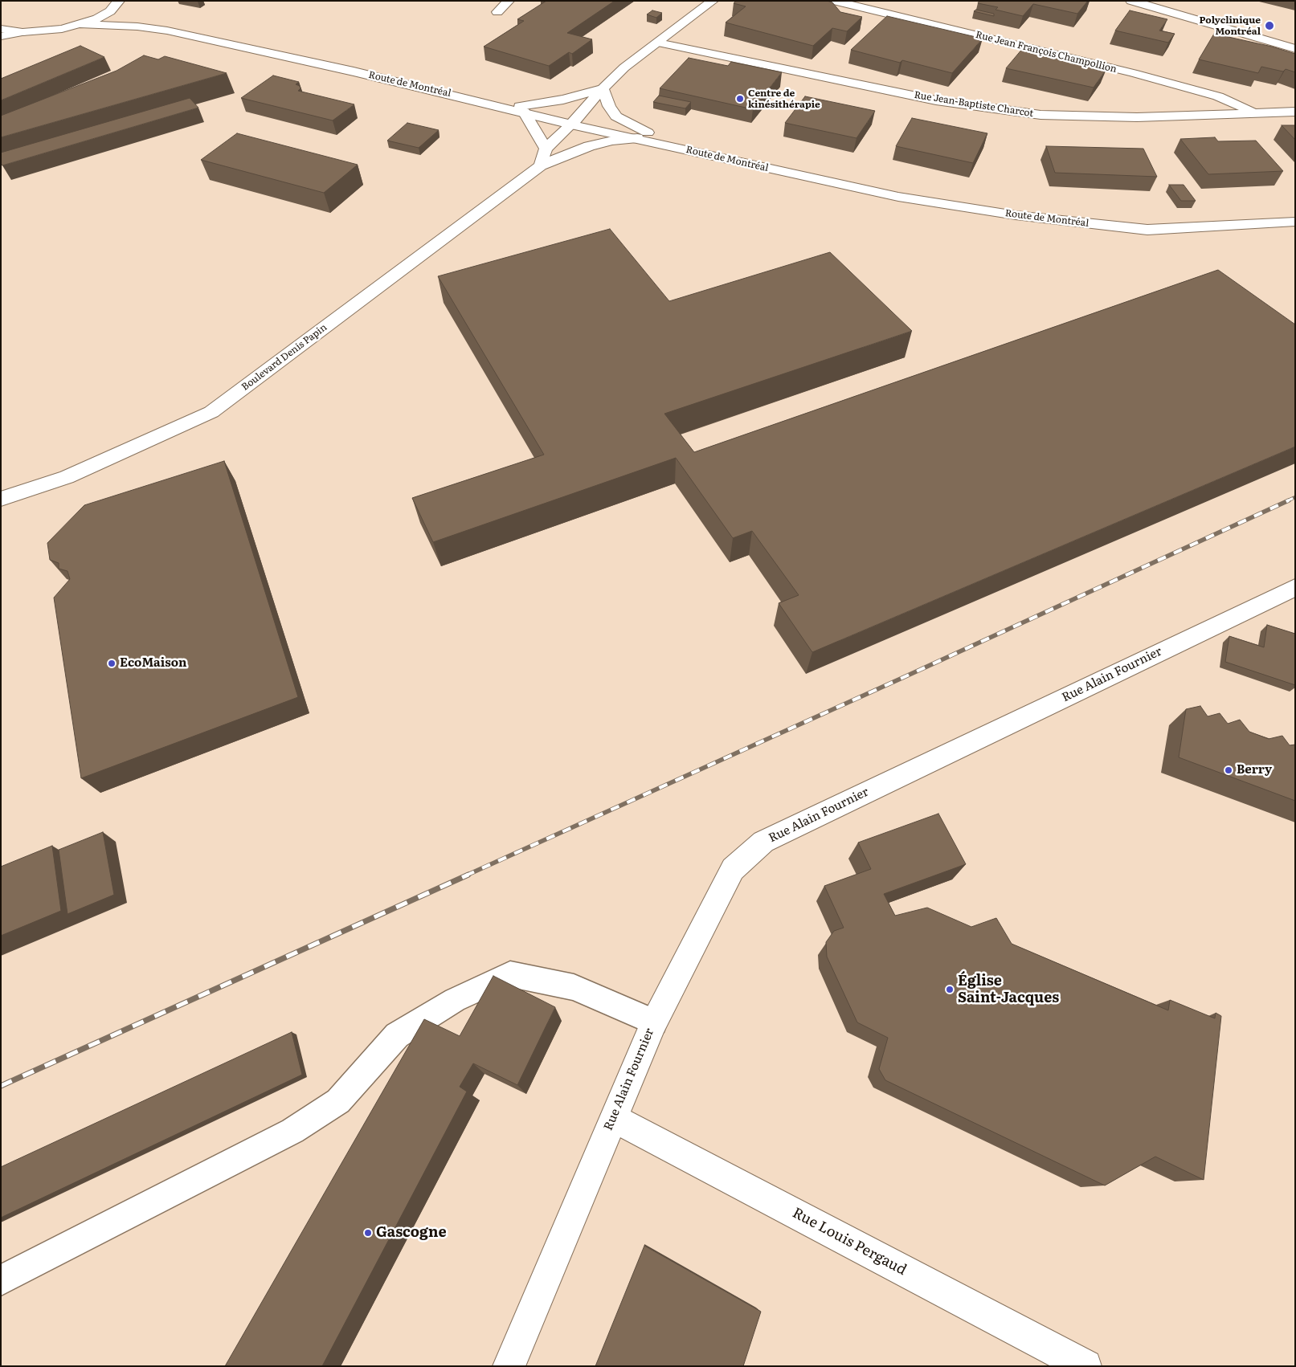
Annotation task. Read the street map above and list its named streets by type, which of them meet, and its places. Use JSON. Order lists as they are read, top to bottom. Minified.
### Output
{"streets":{"street":["Rue Jean François Champollion","Route de Montréal","Rue Jean-Baptiste Charcot","Boulevard Denis Papin","Rue Alain Fournier","Rue Louis Pergaud"]},"crossings":[["Rue Jean François Champollion","Rue Jean-Baptiste Charcot"],["Route de Montréal","Boulevard Denis Papin"],["Rue Alain Fournier","Rue Louis Pergaud"]],"places":["Polyclinique Montréal","Centre de kinésithérapie","EcoMaison","Berry","Église Saint-Jacques","Gascogne"]}
